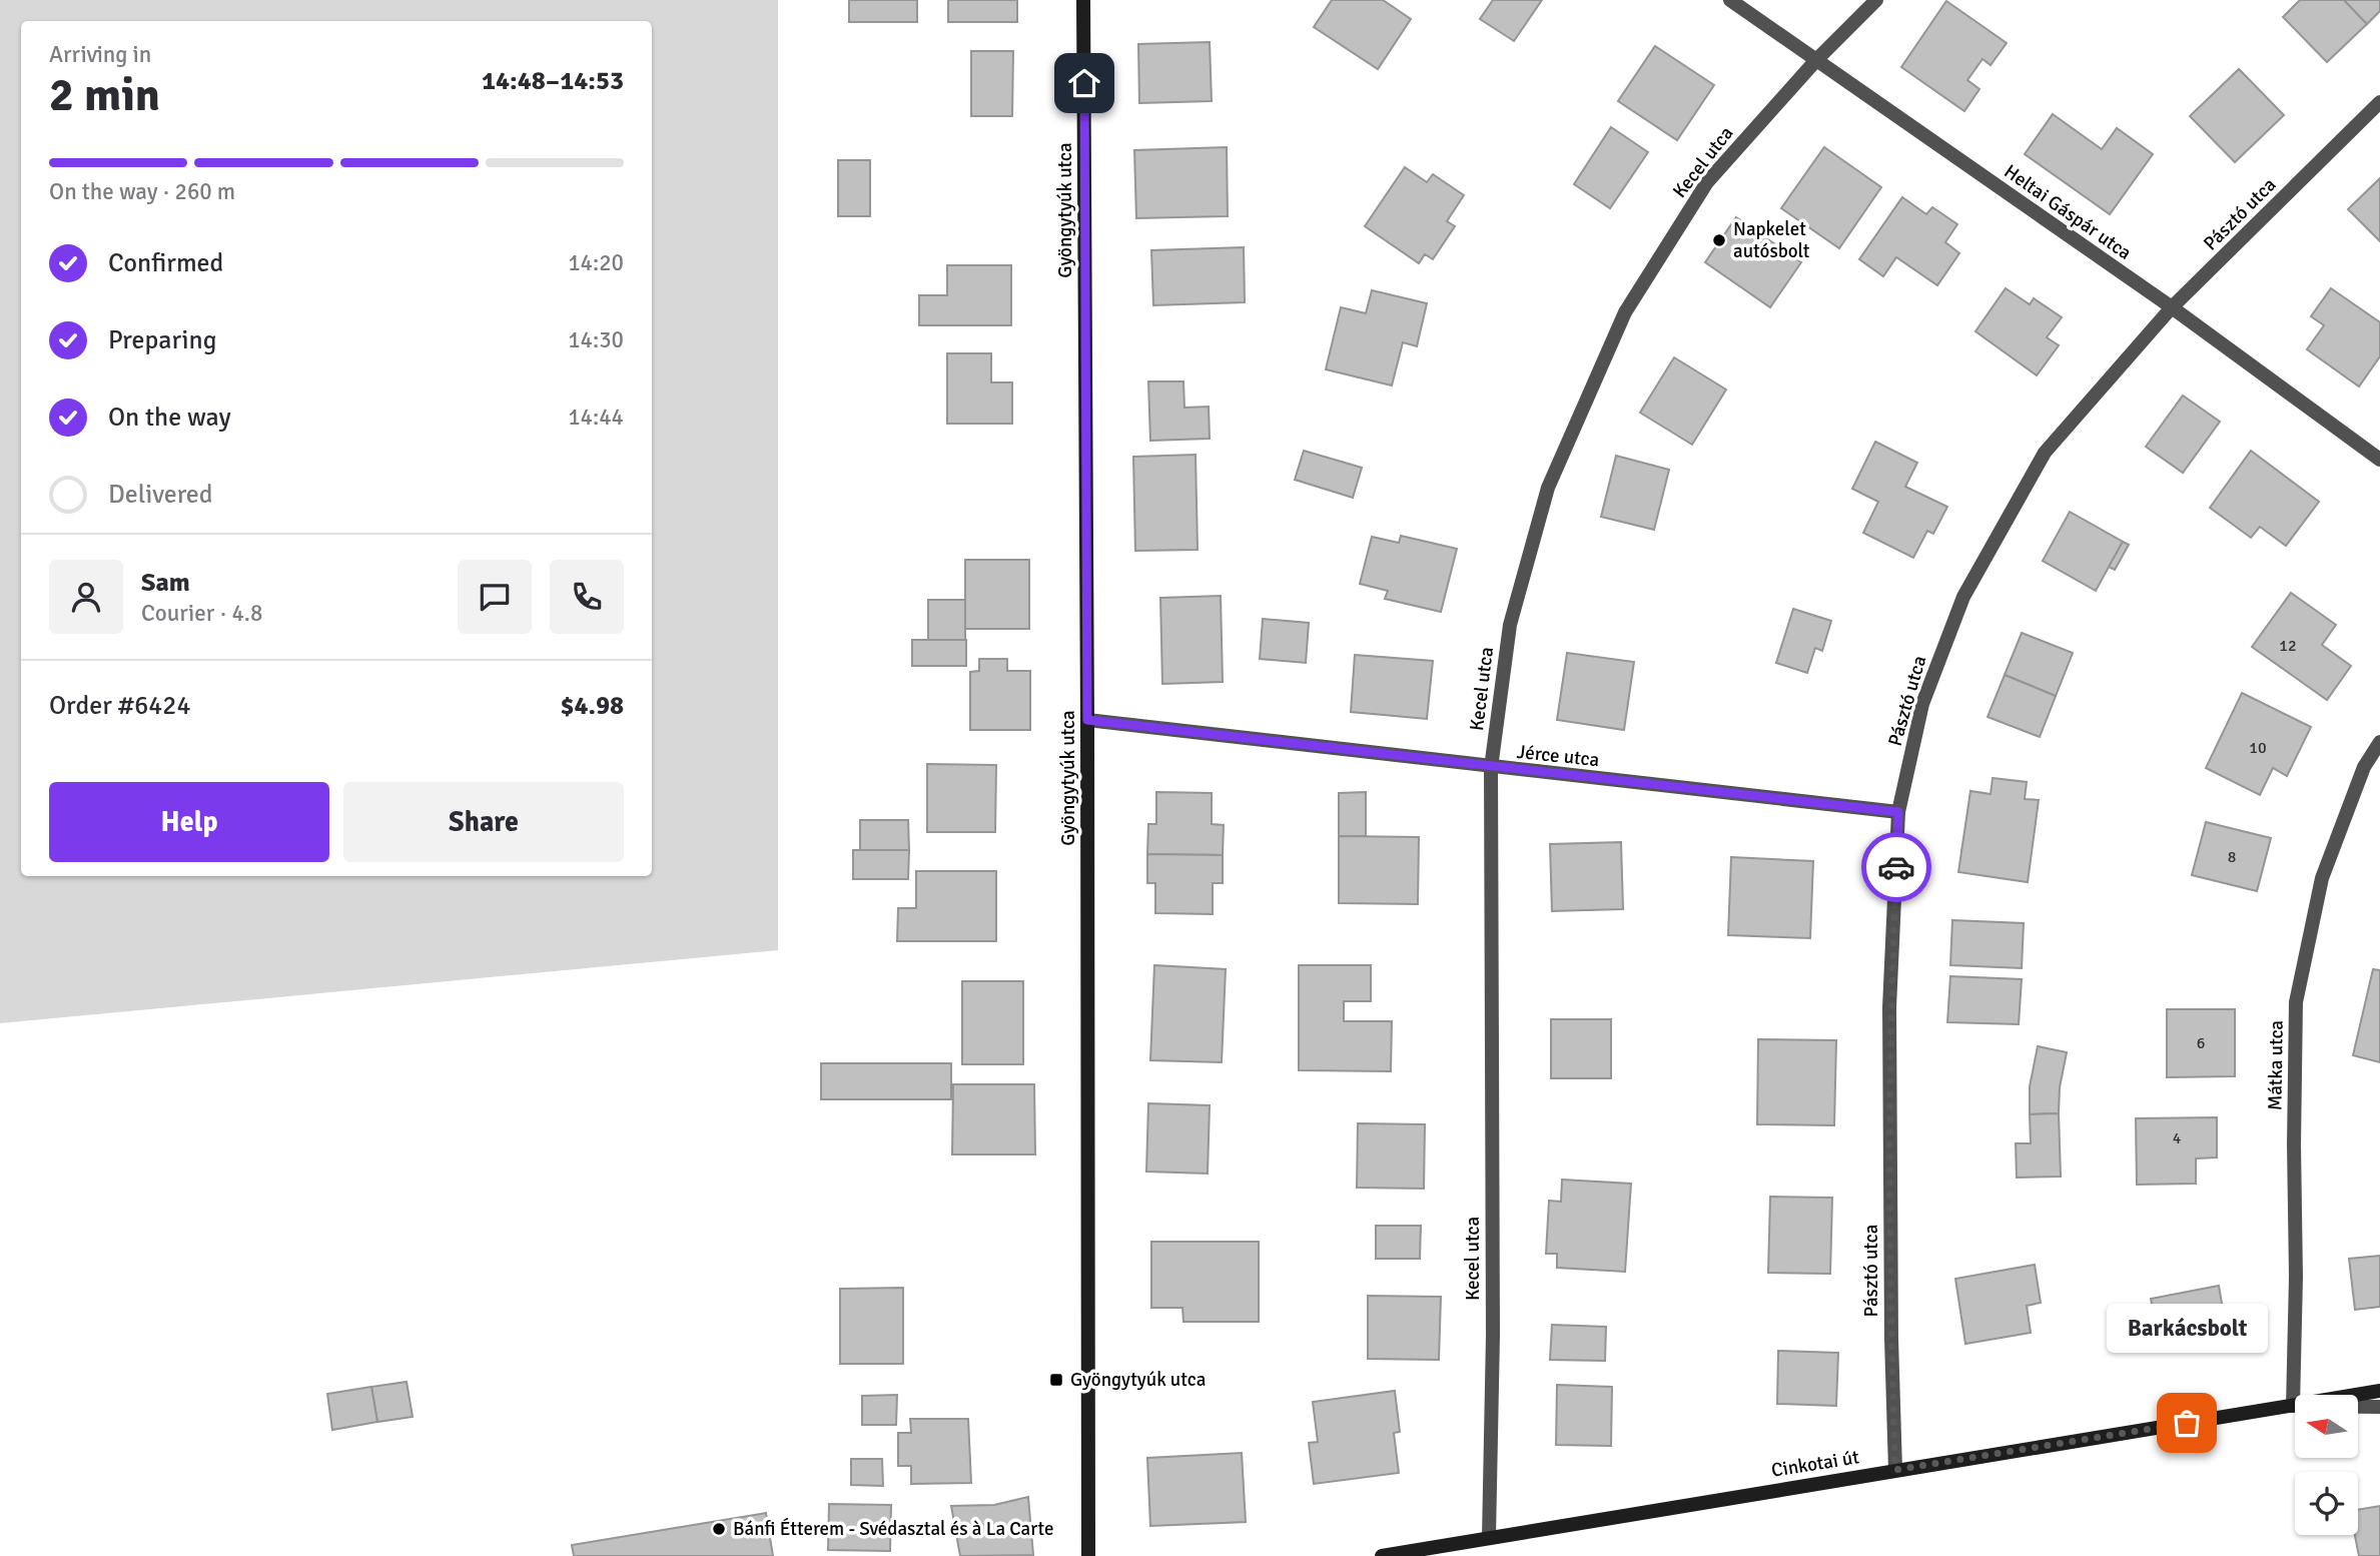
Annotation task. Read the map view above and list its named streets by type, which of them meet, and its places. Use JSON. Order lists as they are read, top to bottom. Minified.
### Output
{"streets":{"street":["Kecel utca","Gyöngytyúk utca","Heltai Gáspár utca","Pásztó utca","Jérce utca","Mátka utca","Cinkotai út"]},"crossings":[["Kecel utca","Heltai Gáspár utca"],["Kecel utca","Jérce utca"],["Kecel utca","Cinkotai út"],["Gyöngytyúk utca","Jérce utca"],["Heltai Gáspár utca","Pásztó utca"],["Pásztó utca","Jérce utca"],["Pásztó utca","Cinkotai út"],["Mátka utca","Cinkotai út"]],"places":{"other":["Napkelet autósbolt","Barkácsbolt","Bánfi Étterem - Svédasztal és à La Carte"],"transit":["Gyöngytyúk utca"]},"house_numbers":["12","10","8","6","4"],"north":"left","page":{"heading":["2 min","Arriving in","14:48–14:53"],"panel":["Sam","Courier · 4.8","Order #6424","$4.98"],"bar":"On the way · 260 m","list":[["Confirmed","14:20"],["Preparing","14:30"],["On the way","14:44"],"Delivered"],"buttons":["Help","Share"],"bubble":"Barkácsbolt"}}
